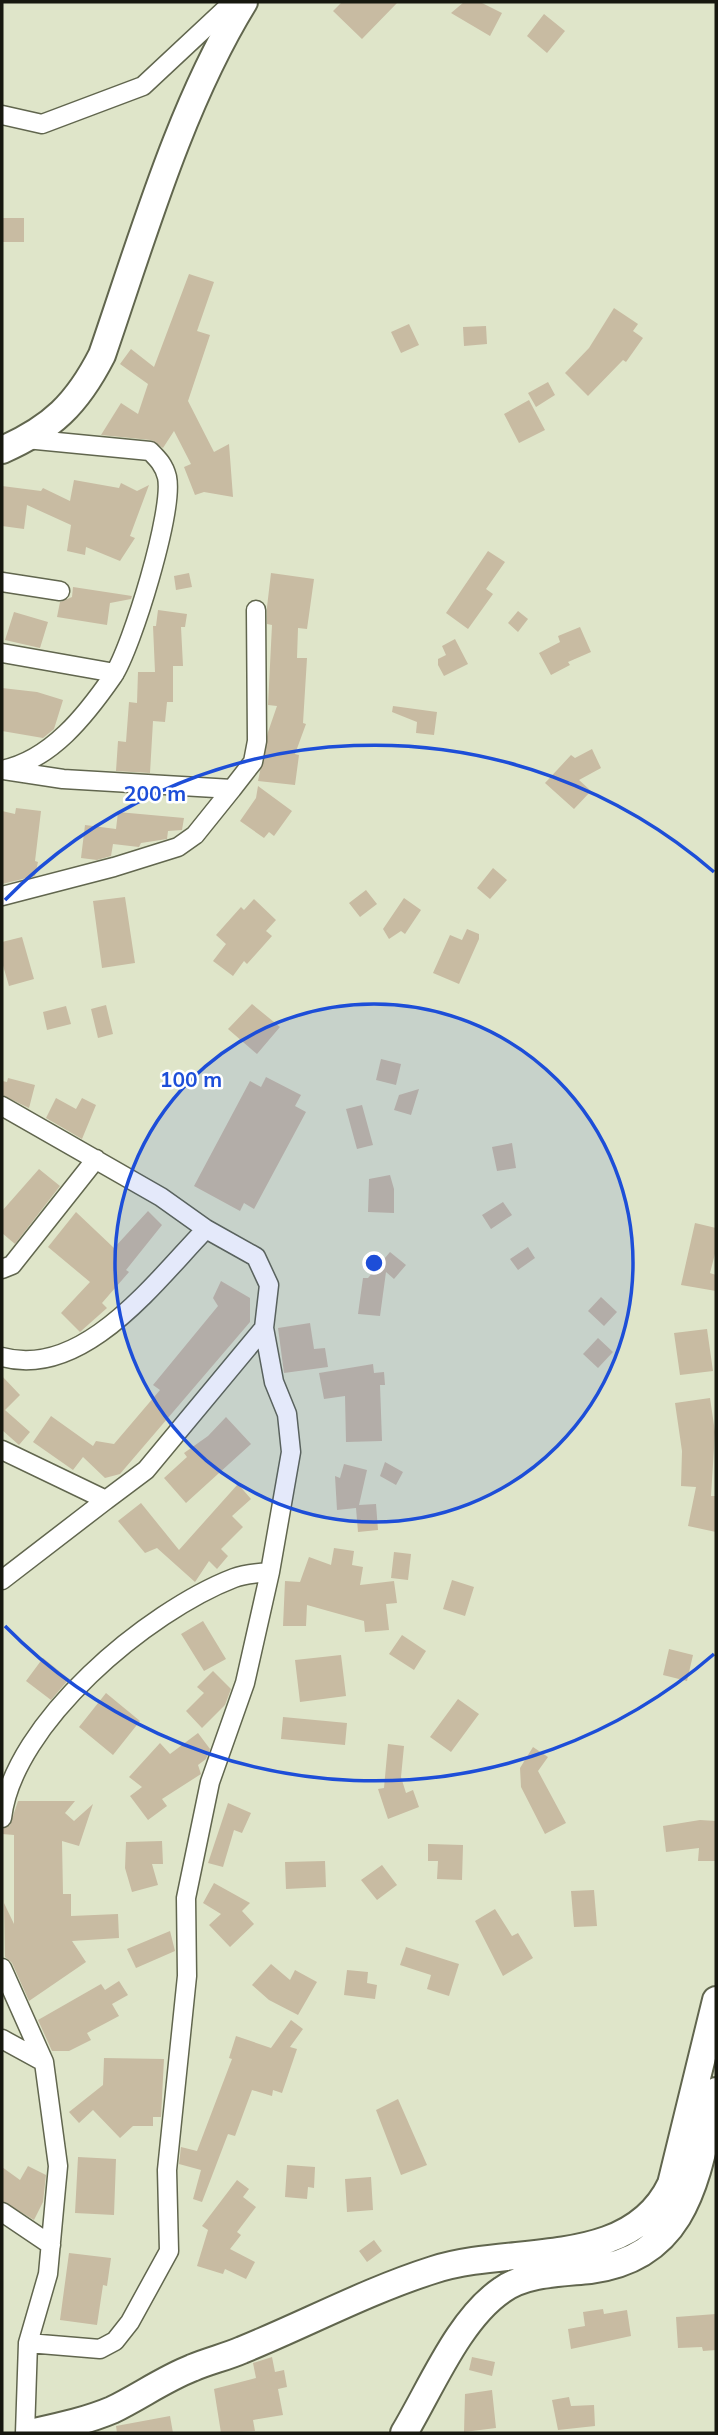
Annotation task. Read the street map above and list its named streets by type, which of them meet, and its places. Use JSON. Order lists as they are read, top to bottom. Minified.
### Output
{"rings":["200 m","100 m"]}
